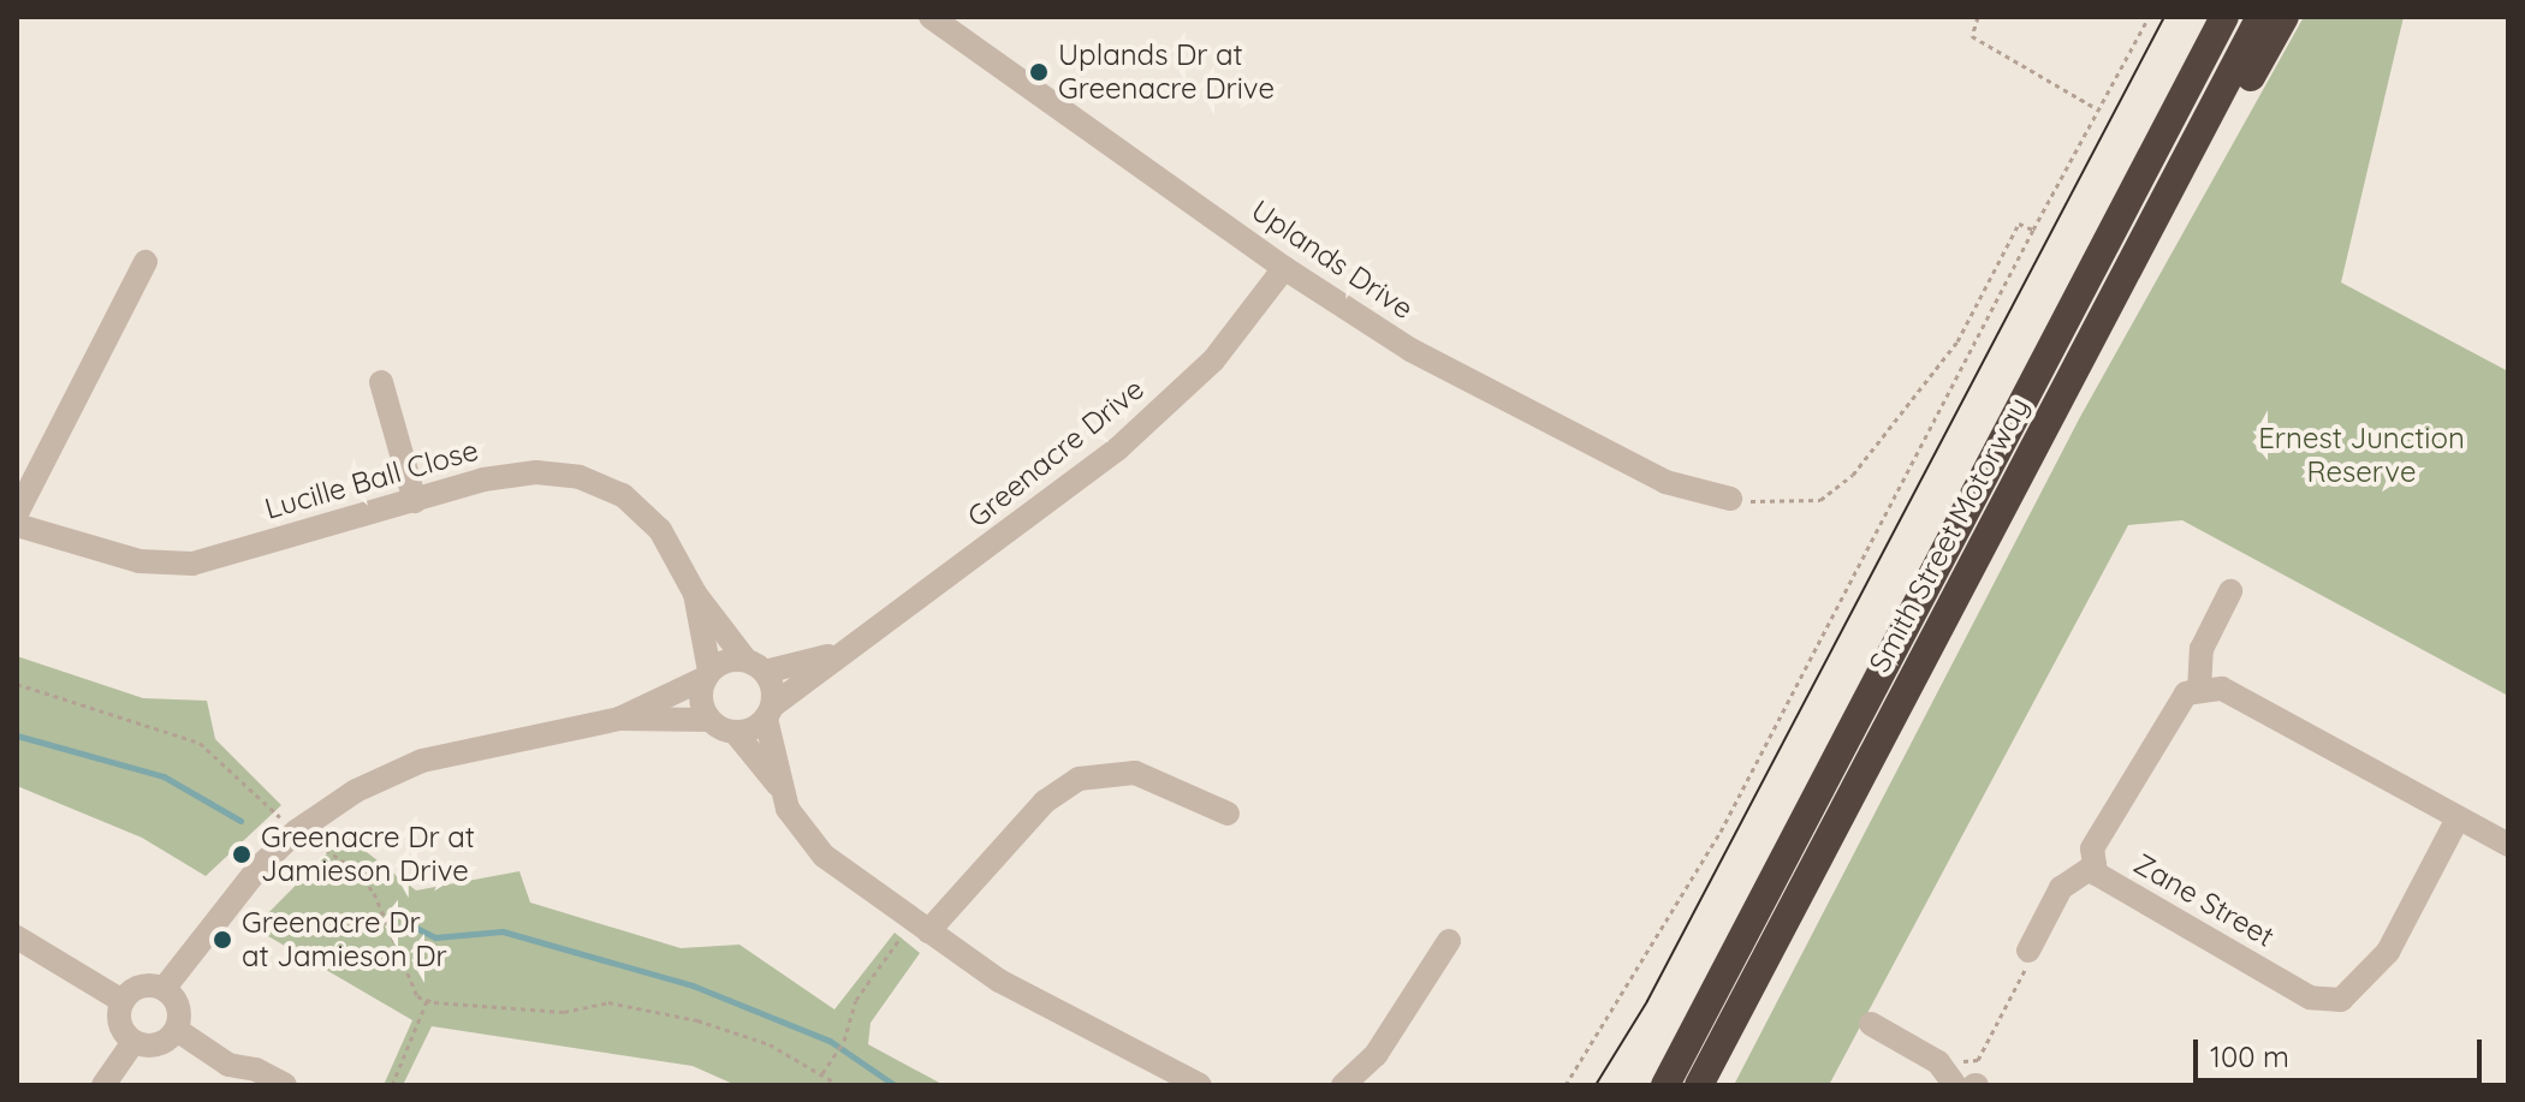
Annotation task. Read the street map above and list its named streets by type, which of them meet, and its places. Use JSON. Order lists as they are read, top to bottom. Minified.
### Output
{"streets":{"highway":["Smith Street Motorway"],"street":["Uplands Drive","Greenacre Drive","Lucille Ball Close","Zane Street"]},"crossings":[["Uplands Drive","Greenacre Drive"],["Greenacre Drive","Lucille Ball Close"]],"parks":["Ernest Junction Reserve"],"places":["Uplands Dr at Greenacre Drive","Greenacre Dr at Jamieson Drive","Greenacre Dr at Jamieson Dr"],"scale_bar":"100 m"}
